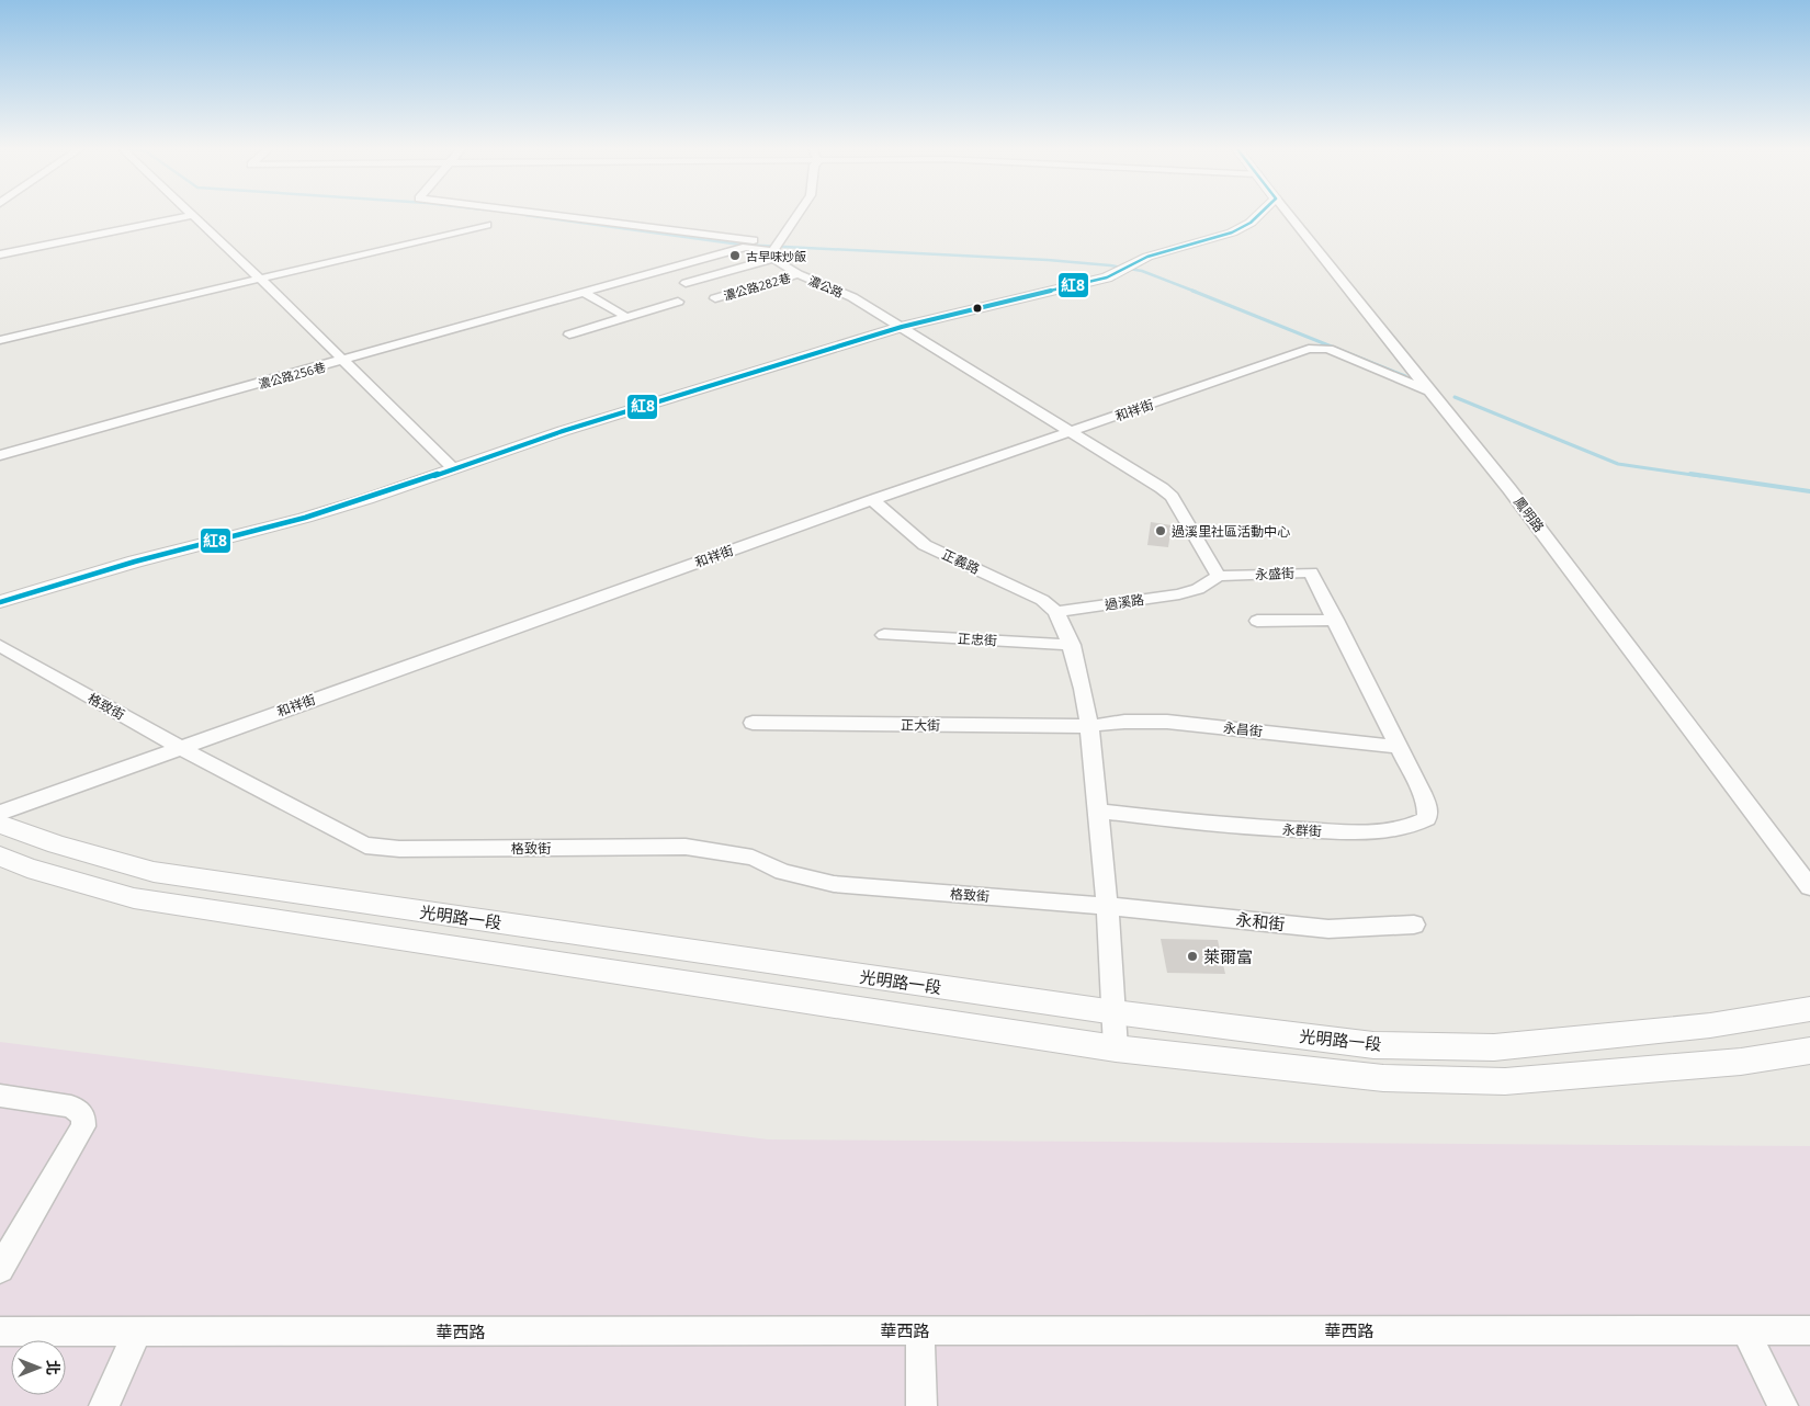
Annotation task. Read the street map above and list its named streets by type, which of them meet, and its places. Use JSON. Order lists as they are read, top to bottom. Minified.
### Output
{"streets":{"street":["濃公路282巷","濃公路","濃公路256巷","和祥街","鳳明路","正義路","永盛街","過溪路","正忠街","格致街","正大街","永昌街","永群街","光明路一段","永和街","華西路"]},"crossings":[["濃公路282巷","濃公路"],["濃公路","濃公路256巷"],["和祥街","鳳明路"],["和祥街","正義路"],["和祥街","格致街"],["正義路","過溪路"],["永盛街","過溪路"],["永盛街","永昌街"],["永盛街","永群街"],["格致街","永和街"],["正大街","永昌街"],["永昌街","永群街"]],"places":["古早味炒飯","過溪里社區活動中心","萊爾富"],"lines":["transit line 紅8"],"north":"right"}
